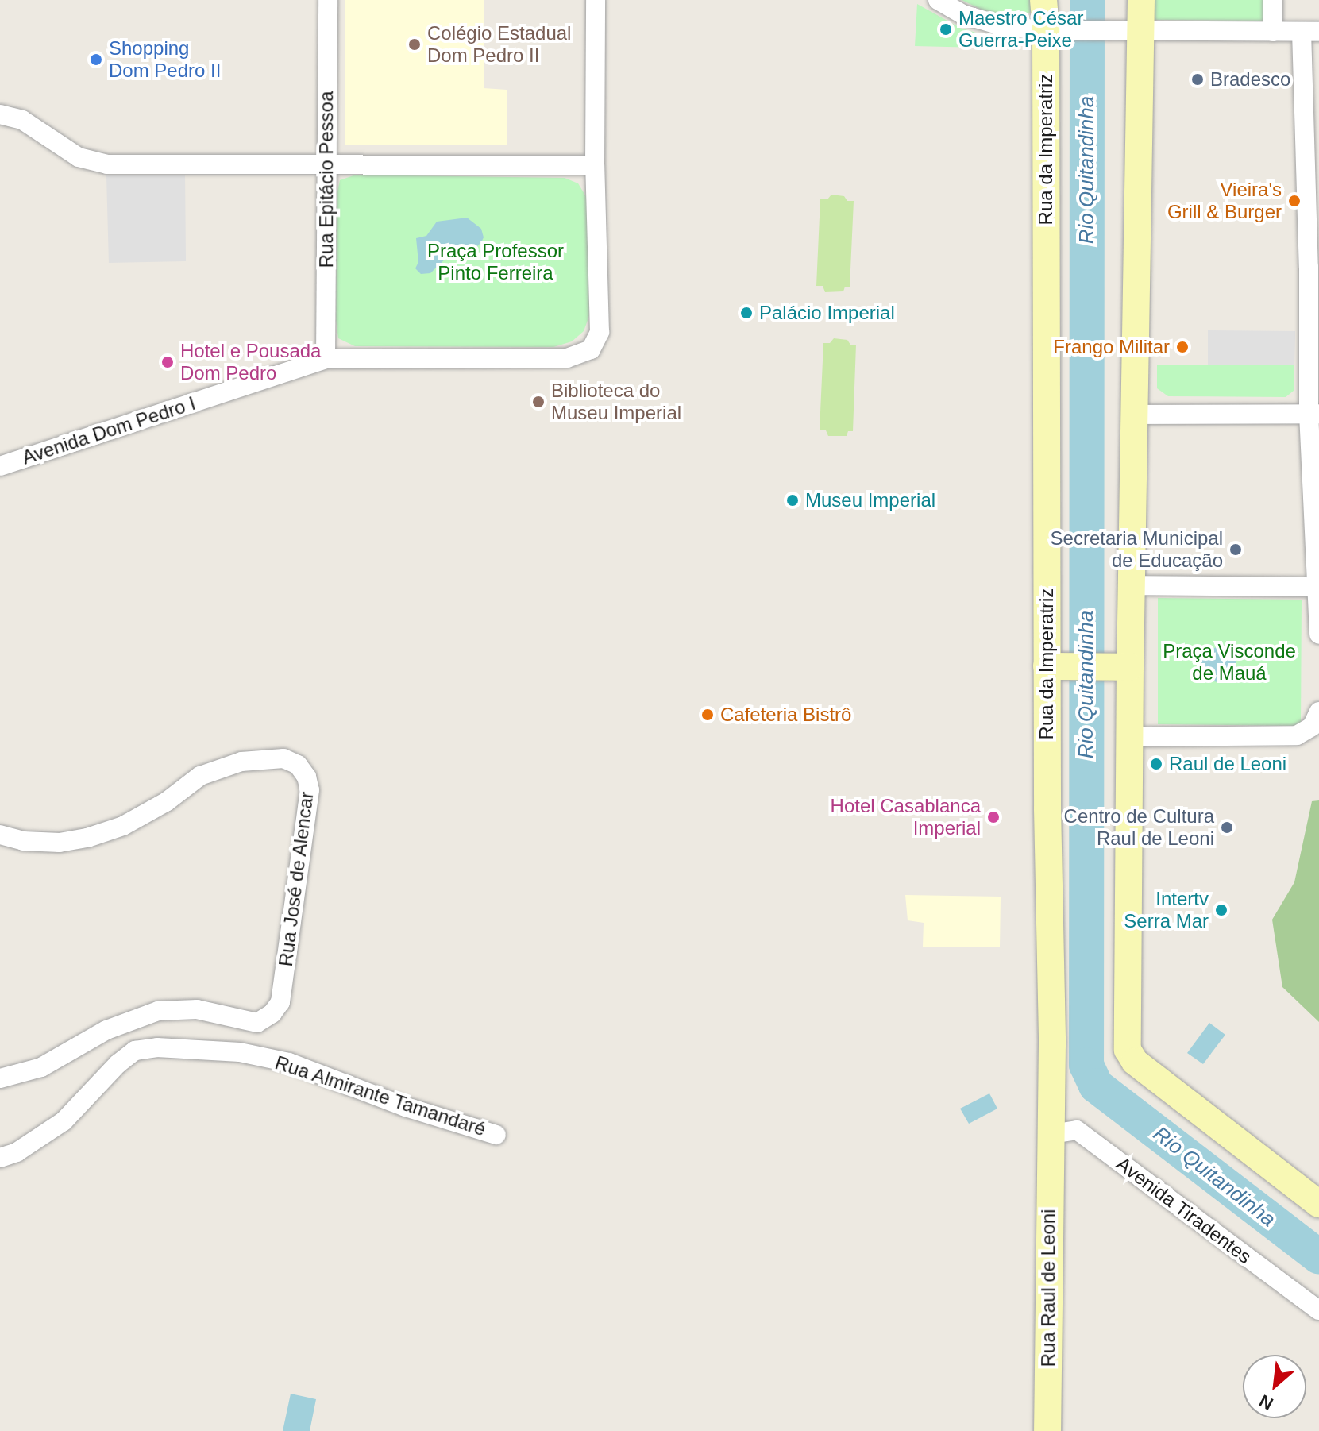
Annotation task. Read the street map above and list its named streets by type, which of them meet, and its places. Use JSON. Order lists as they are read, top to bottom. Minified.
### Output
{"streets":{"main road":["Rua da Imperatriz","Rua Raul de Leoni"],"street":["Rua Epitácio Pessoa","Avenida Dom Pedro I","Rua José de Alencar","Rua Almirante Tamandaré","Avenida Tiradentes"]},"crossings":[["Rua da Imperatriz","Avenida Tiradentes"],["Rua da Imperatriz","Rua Raul de Leoni"],["Rua Epitácio Pessoa","Avenida Dom Pedro I"],["Avenida Tiradentes","Rua Raul de Leoni"]],"water":["Rio Quitandinha"],"parks":["Praça Professor Pinto Ferreira","Praça Visconde de Mauá"],"places":["Maestro César Guerra-Peixe","Colégio Estadual Dom Pedro II","Shopping Dom Pedro II","Bradesco","Vieira's Grill & Burger","Palácio Imperial","Frango Militar","Hotel e Pousada Dom Pedro","Biblioteca do Museu Imperial","Museu Imperial","Secretaria Municipal de Educação","Cafeteria Bistrô","Raul de Leoni","Hotel Casablanca Imperial","Centro de Cultura Raul de Leoni","Intertv Serra Mar"],"north":"bottom left"}
